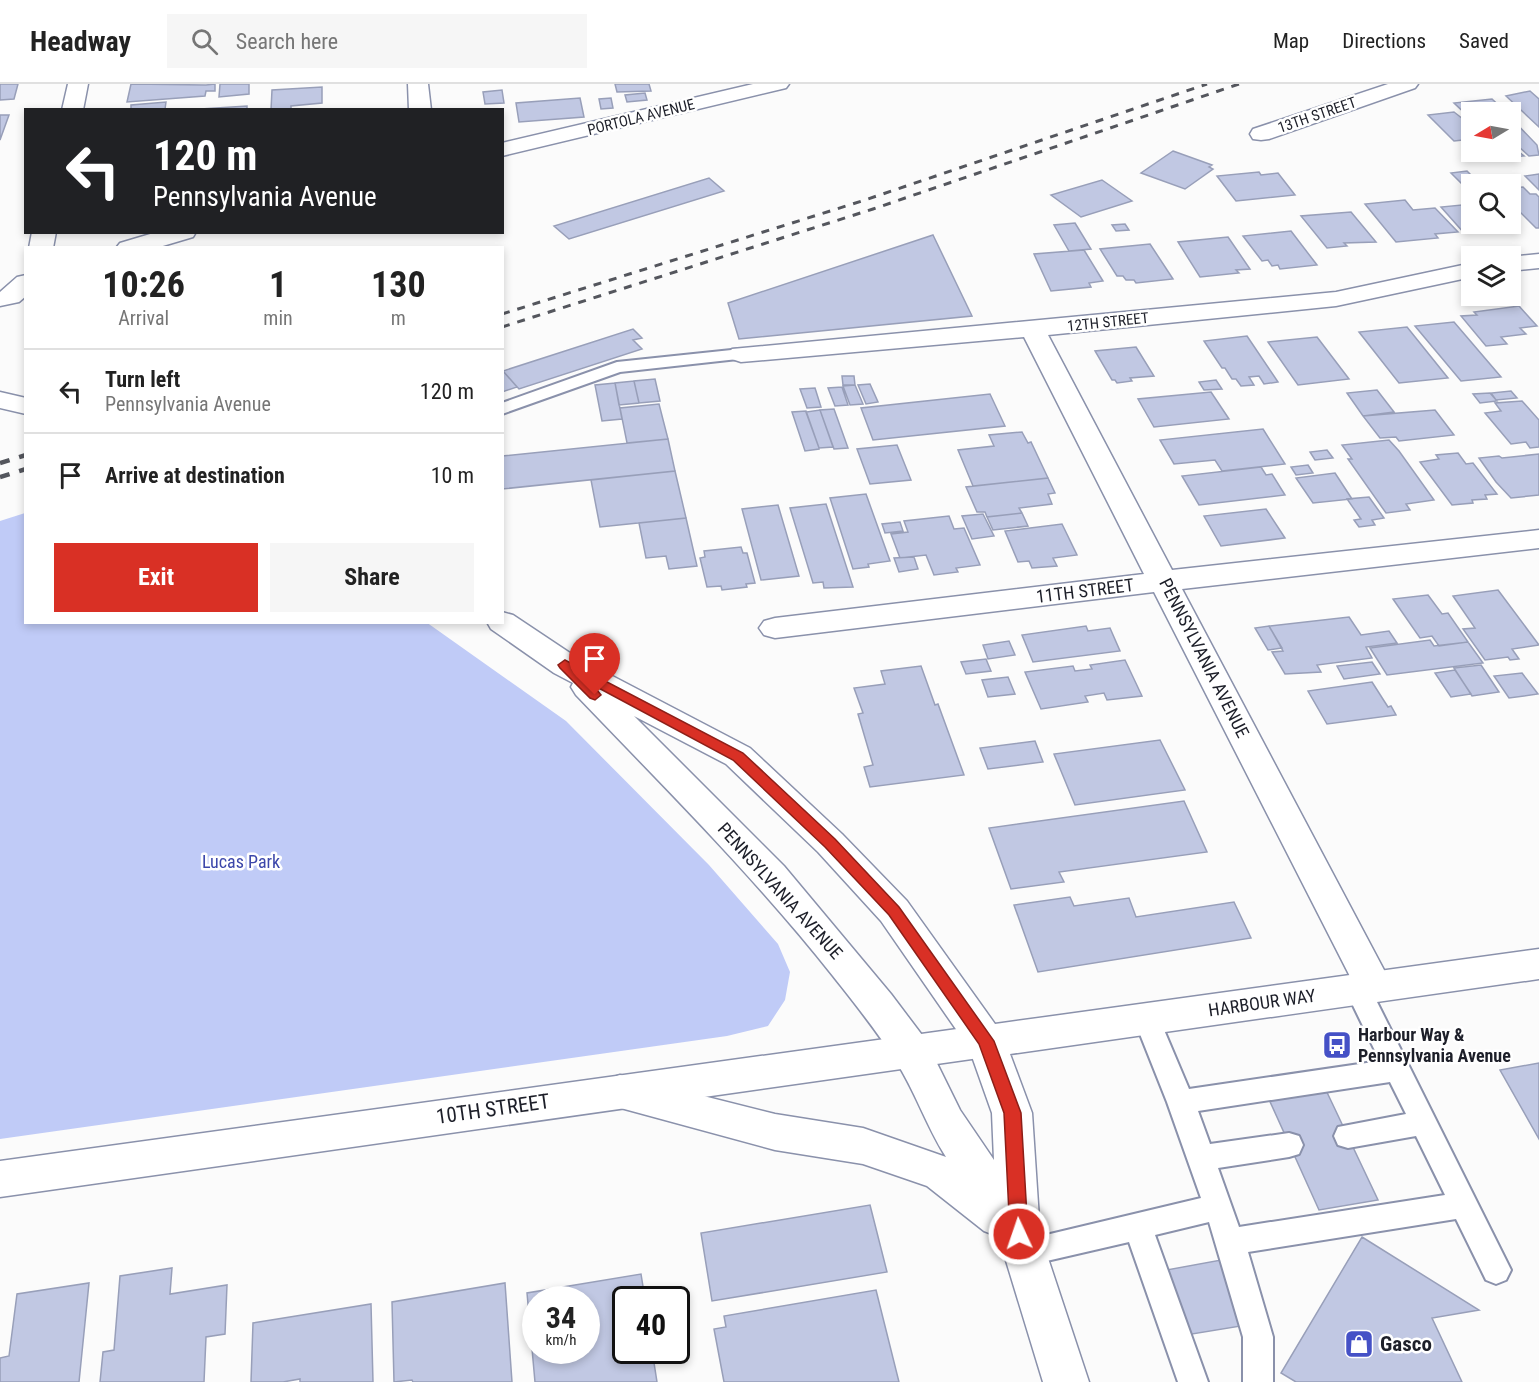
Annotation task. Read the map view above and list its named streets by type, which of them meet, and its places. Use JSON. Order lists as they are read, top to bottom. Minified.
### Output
{"streets":{"street":["13TH STREET","PORTOLA AVENUE","12TH STREET","11TH STREET","PENNSYLVANIA AVENUE","HARBOUR WAY","10TH STREET"]},"crossings":[["12TH STREET","PENNSYLVANIA AVENUE"],["11TH STREET","PENNSYLVANIA AVENUE"],["PENNSYLVANIA AVENUE","HARBOUR WAY"],["PENNSYLVANIA AVENUE","10TH STREET"],["HARBOUR WAY","10TH STREET"]],"parks":["Lucas Park"],"places":{"bus stop":["Harbour Way & Pennsylvania Avenue"],"shop":["Gasco"]},"north":"left","page":{"header":"Headway","search":"Search here","nav":["Map","Directions","Saved"],"turn":["120 m","Pennsylvania Avenue"],"eta":["10:26","Arrival","1","min","130","m"],"list":[{"name":"Turn left","note":"Pennsylvania Avenue","value":"120 m"},{"name":"Arrive at destination","value":"10 m"}],"buttons":["Exit","Share"],"speed":"34 km/h","limit":"40"}}
